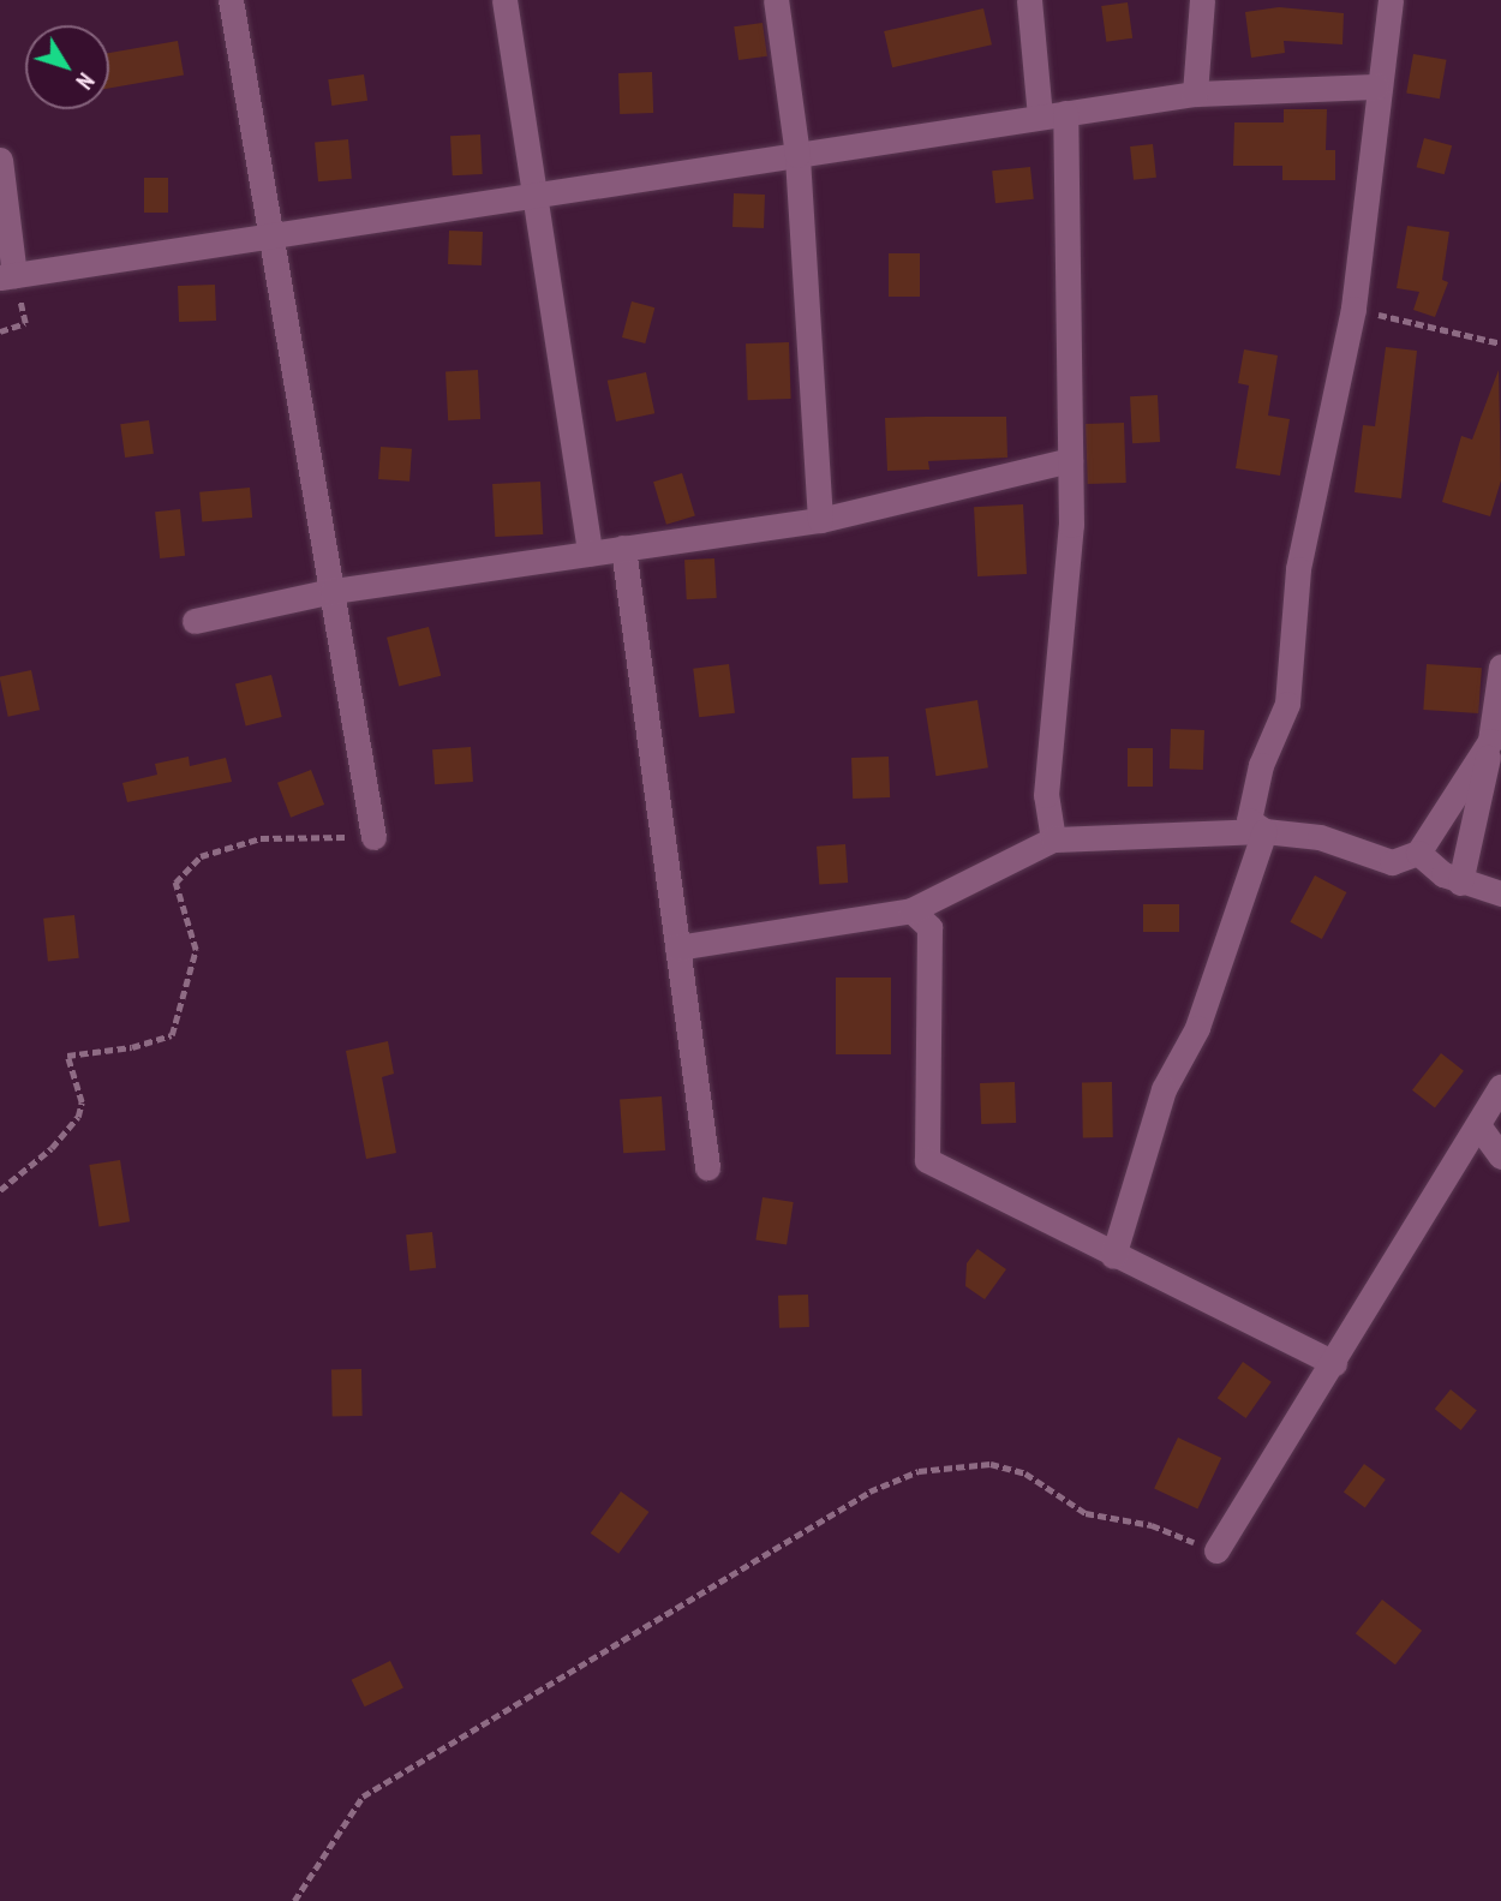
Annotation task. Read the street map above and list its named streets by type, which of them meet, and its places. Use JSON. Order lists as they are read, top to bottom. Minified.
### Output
{"north":"bottom right"}
